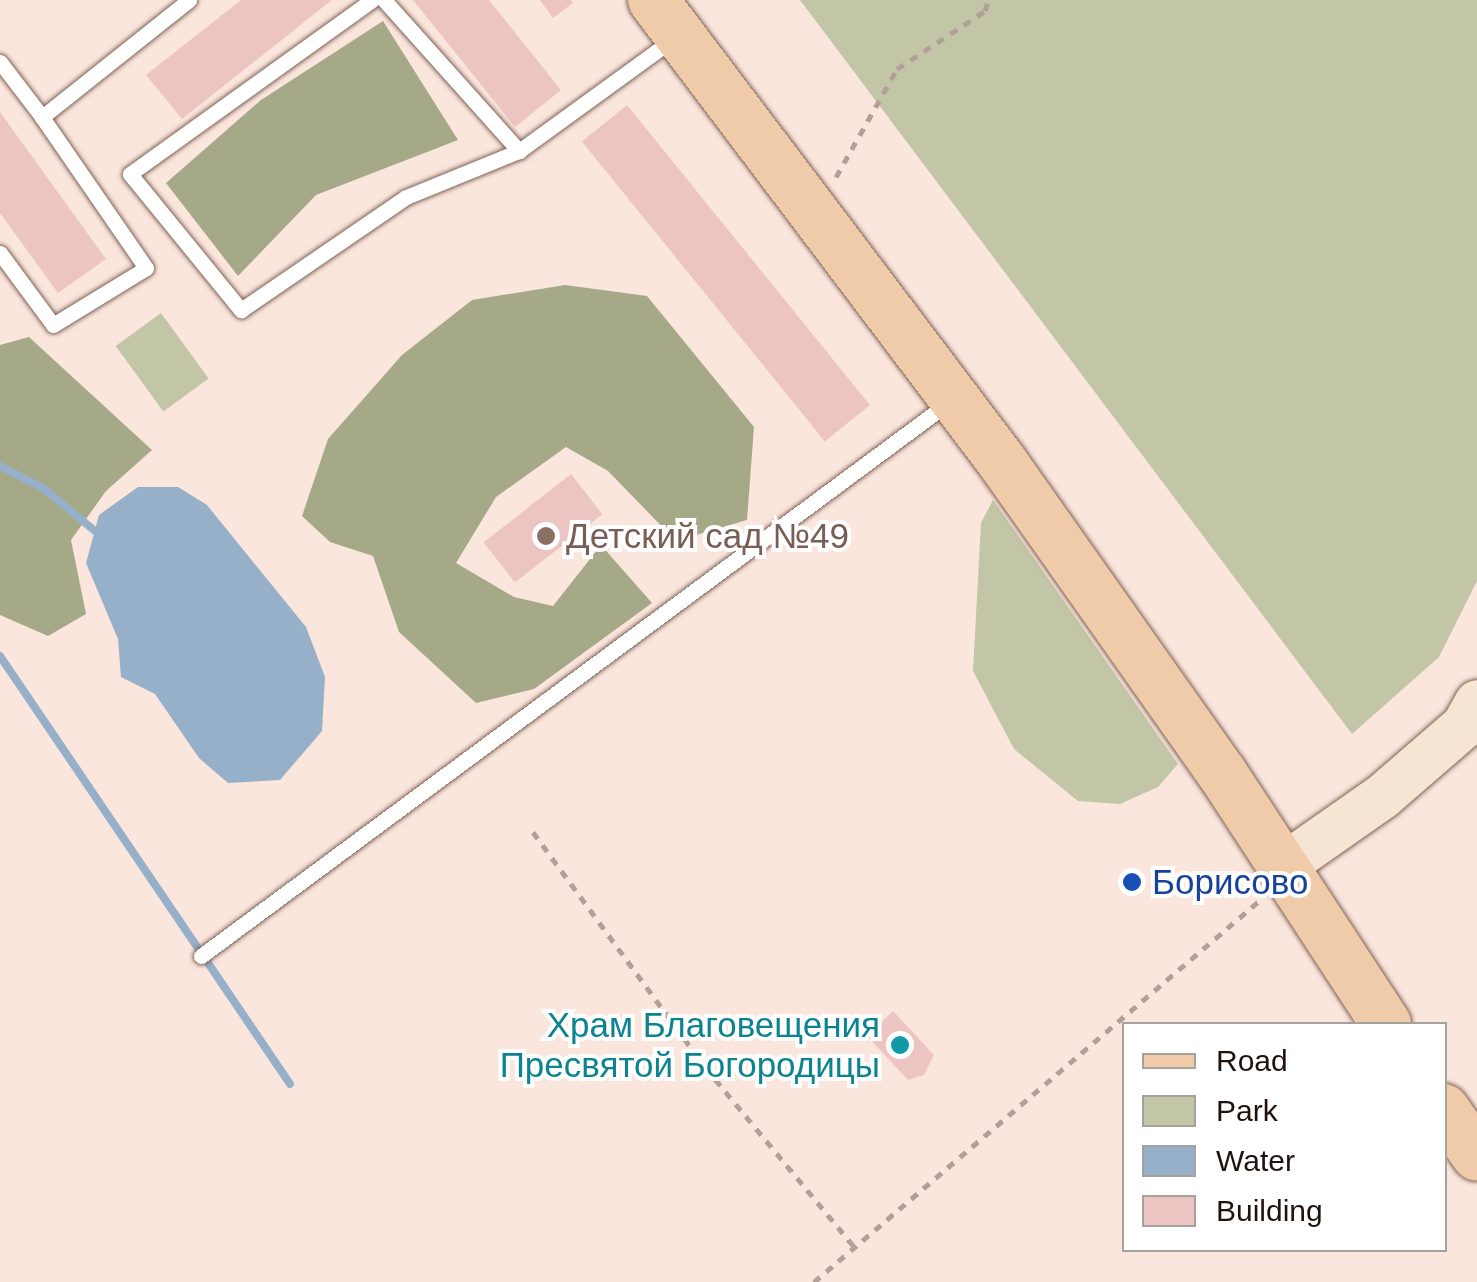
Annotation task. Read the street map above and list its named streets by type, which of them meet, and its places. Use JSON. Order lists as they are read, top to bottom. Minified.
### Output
{"places":["Детский сад №49","Борисово","Храм Благовещения Пресвятой Богородицы"],"legend":["Road","Park","Water","Building"]}
